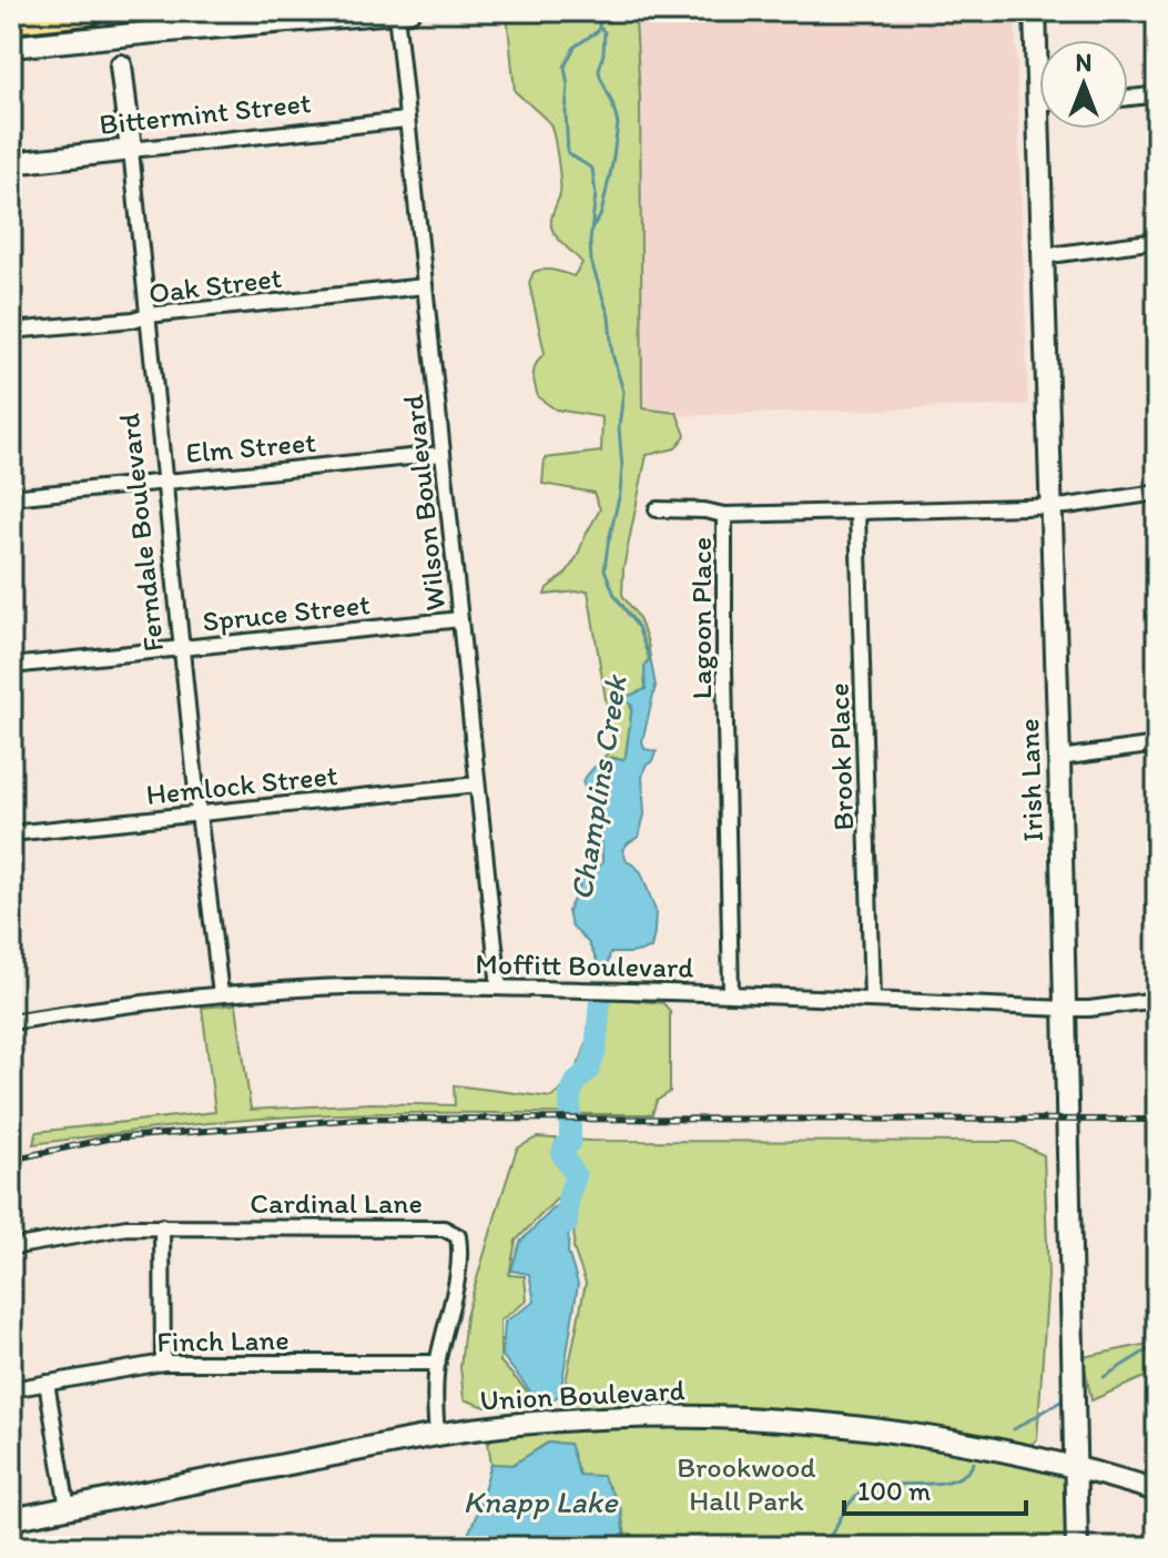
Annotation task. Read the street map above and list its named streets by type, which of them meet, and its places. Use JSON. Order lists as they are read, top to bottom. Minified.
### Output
{"streets":{"street":["Bittermint Street","Oak Street","Elm Street","Wilson Boulevard","Ferndale Boulevard","Spruce Street","Lagoon Place","Brook Place","Irish Lane","Hemlock Street","Moffitt Boulevard","Cardinal Lane","Finch Lane","Union Boulevard"]},"crossings":[["Bittermint Street","Wilson Boulevard"],["Bittermint Street","Ferndale Boulevard"],["Oak Street","Wilson Boulevard"],["Oak Street","Ferndale Boulevard"],["Elm Street","Wilson Boulevard"],["Elm Street","Ferndale Boulevard"],["Wilson Boulevard","Spruce Street"],["Wilson Boulevard","Hemlock Street"],["Wilson Boulevard","Moffitt Boulevard"],["Ferndale Boulevard","Spruce Street"],["Ferndale Boulevard","Hemlock Street"],["Ferndale Boulevard","Moffitt Boulevard"],["Lagoon Place","Brook Place"],["Lagoon Place","Irish Lane"],["Lagoon Place","Moffitt Boulevard"],["Brook Place","Moffitt Boulevard"],["Irish Lane","Moffitt Boulevard"],["Irish Lane","Union Boulevard"],["Cardinal Lane","Finch Lane"],["Cardinal Lane","Union Boulevard"]],"water":["Champlins Creek","Knapp Lake"],"parks":["Brookwood Hall Park"],"scale_bar":"100 m","north":"top"}
